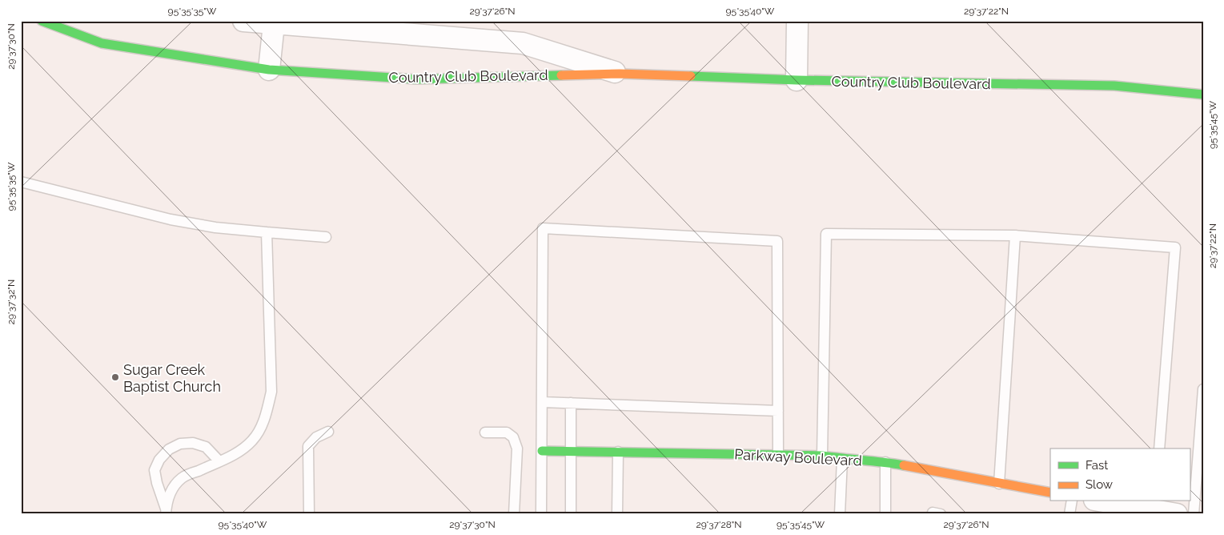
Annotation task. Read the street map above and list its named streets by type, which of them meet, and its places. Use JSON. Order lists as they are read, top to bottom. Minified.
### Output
{"streets":{"street":["Country Club Boulevard","Parkway Boulevard"]},"places":["Sugar Creek Baptist Church"],"legend":["Fast","Slow"],"coordinates":["95°35'35\"W","29°37'26\"N","95°35'40\"W","29°37'22\"N","29°37'30\"N","95°35'45\"W","29°37'32\"N","29°37'28\"N"]}
